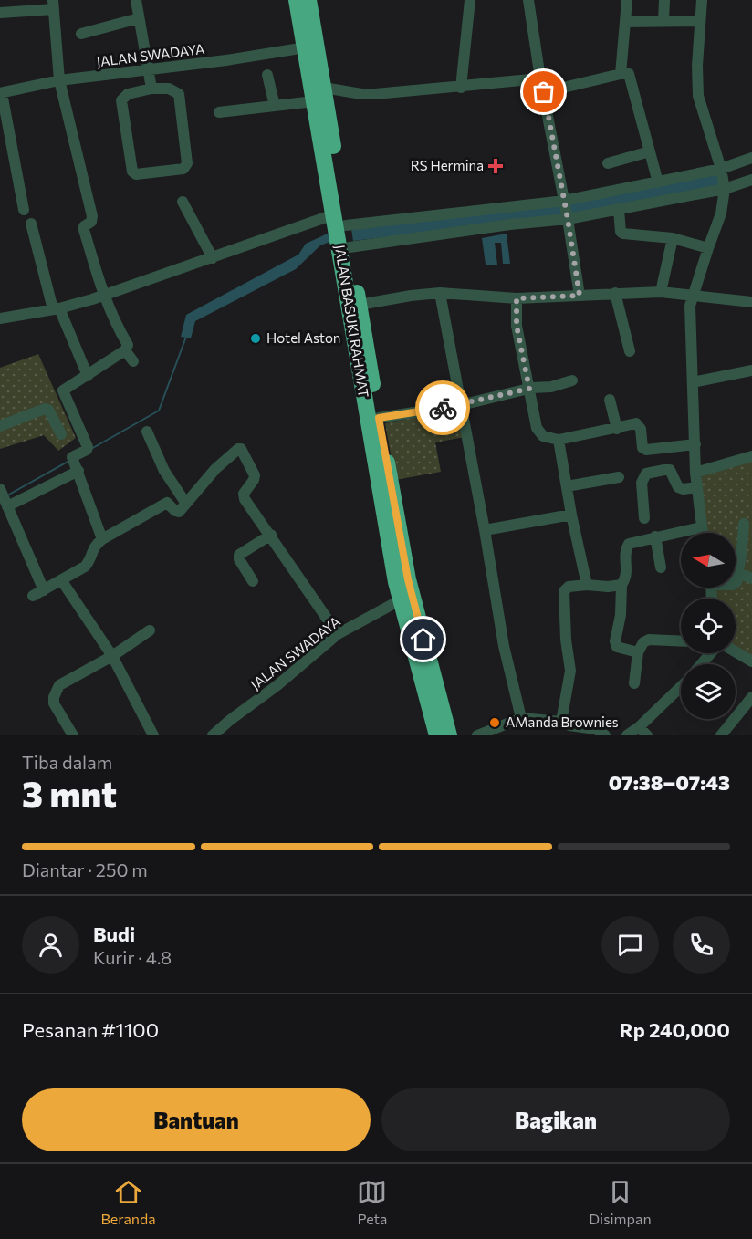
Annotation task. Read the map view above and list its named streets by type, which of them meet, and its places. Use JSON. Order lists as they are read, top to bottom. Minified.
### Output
{"streets":{"highway":["JALAN BASUKI RAHMAT"],"street":["JALAN SWADAYA"]},"crossings":[["JALAN SWADAYA","JALAN BASUKI RAHMAT"]],"places":{"health":["RS Hermina"],"other":["Hotel Aston","AManda Brownies"]},"north":"left","page":{"heading":["3 mnt","Tiba dalam","07:38–07:43"],"panel":["Budi","Kurir · 4.8","Pesanan #1100","Rp 240,000"],"bar":"Diantar · 250 m","buttons":["Bantuan","Bagikan"],"tabs":["Beranda","Peta","Disimpan"]}}
